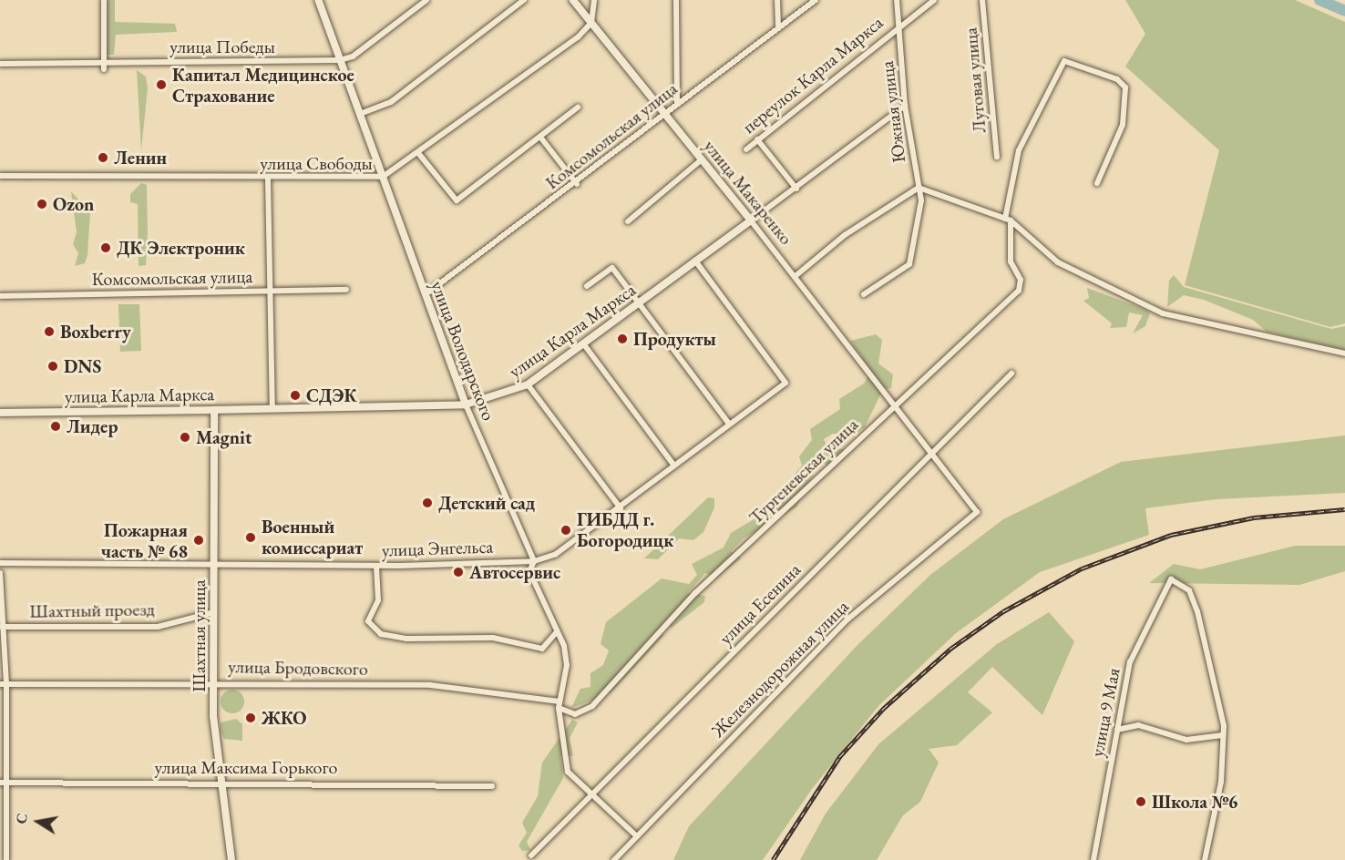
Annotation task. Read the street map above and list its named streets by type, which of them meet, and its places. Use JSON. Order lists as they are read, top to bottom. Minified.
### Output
{"streets":{"main road":["улица Карла Маркса","улица Володарского","Шахтная улица"],"street":["улица Победы","переулок Карла Маркса","Луговая улица","Южная улица","Комсомольская улица","улица Свободы","улица Макаренко","Тургеневская улица","улица Энгельса","улица Есенина","Шахтный проезд","улица Бродовского","Железнодорожная улица","улица 9 Мая","улица Максима Горького"]},"crossings":[["улица Победы","улица Володарского"],["переулок Карла Маркса","Южная улица"],["Южная улица","улица Карла Маркса"],["Комсомольская улица","улица Макаренко"],["Комсомольская улица","улица Володарского"],["улица Свободы","улица Макаренко"],["улица Свободы","улица Володарского"],["улица Макаренко","улица Карла Маркса"],["улица Макаренко","Тургеневская улица"],["улица Макаренко","улица Есенина"],["улица Макаренко","Железнодорожная улица"],["улица Карла Маркса","улица Володарского"],["улица Карла Маркса","улица Энгельса"],["улица Карла Маркса","Шахтная улица"],["улица Володарского","Тургеневская улица"],["улица Володарского","улица Энгельса"],["улица Володарского","улица Есенина"],["улица Володарского","улица Бродовского"],["улица Володарского","Железнодорожная улица"],["Тургеневская улица","улица Бродовского"],["улица Энгельса","Шахтная улица"],["Шахтный проезд","Шахтная улица"],["Шахтная улица","улица Бродовского"],["Шахтная улица","улица Максима Горького"]],"places":["Капитал Медицинское Страхование","Ленин","Ozon","ДК Электроник","Boxberry","Продукты","DNS","СДЭК","Лидер","Magnit","Детский сад","ГИБДД г. Богородицк","Военный комиссариат","Пожарная часть № 68","Автосервис","ЖКО","Школа №6"],"north":"left"}
